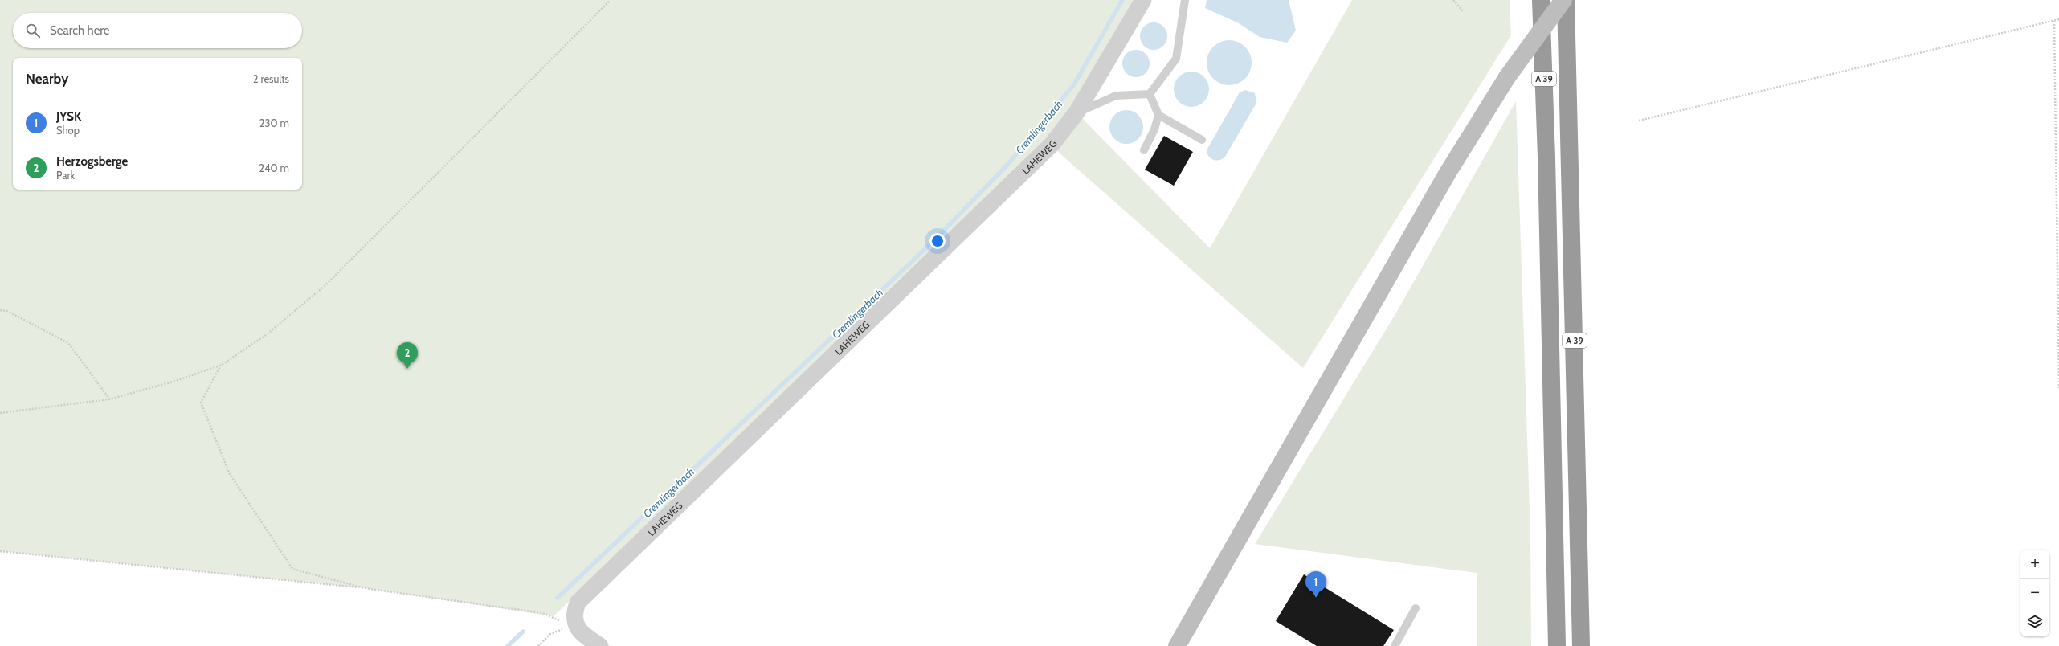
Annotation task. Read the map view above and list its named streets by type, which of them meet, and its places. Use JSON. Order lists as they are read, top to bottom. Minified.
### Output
{"streets":{"highway":["A 39"],"street":["LAHEWEG"]},"water":["Cremlingerbach"],"page":{"search":"Search here","heading":["Nearby","2 results"],"list":[{"mark":"1","name":"JYSK","note":"Shop","value":"230 m"},{"mark":"2","name":"Herzogsberge","note":"Park","value":"240 m"}],"pins":["2","1"],"map_buttons":["+","−"]}}
